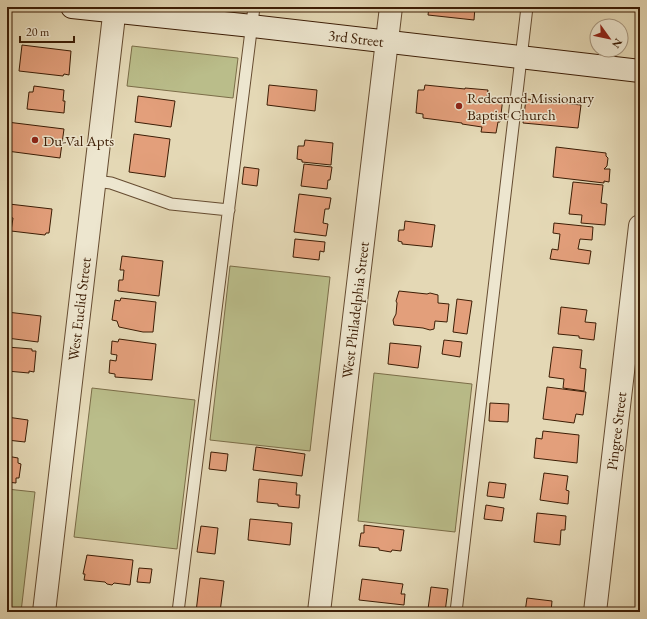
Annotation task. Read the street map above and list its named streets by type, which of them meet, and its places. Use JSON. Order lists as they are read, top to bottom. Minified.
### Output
{"streets":{"street":["3rd Street","West Euclid Street","West Philadelphia Street","Pingree Street"]},"crossings":[["3rd Street","West Euclid Street"],["3rd Street","West Philadelphia Street"]],"places":["Redeemed Missionary Baptist Church","Du-Val Apts"],"scale_bar":"20 m","north":"bottom right"}
